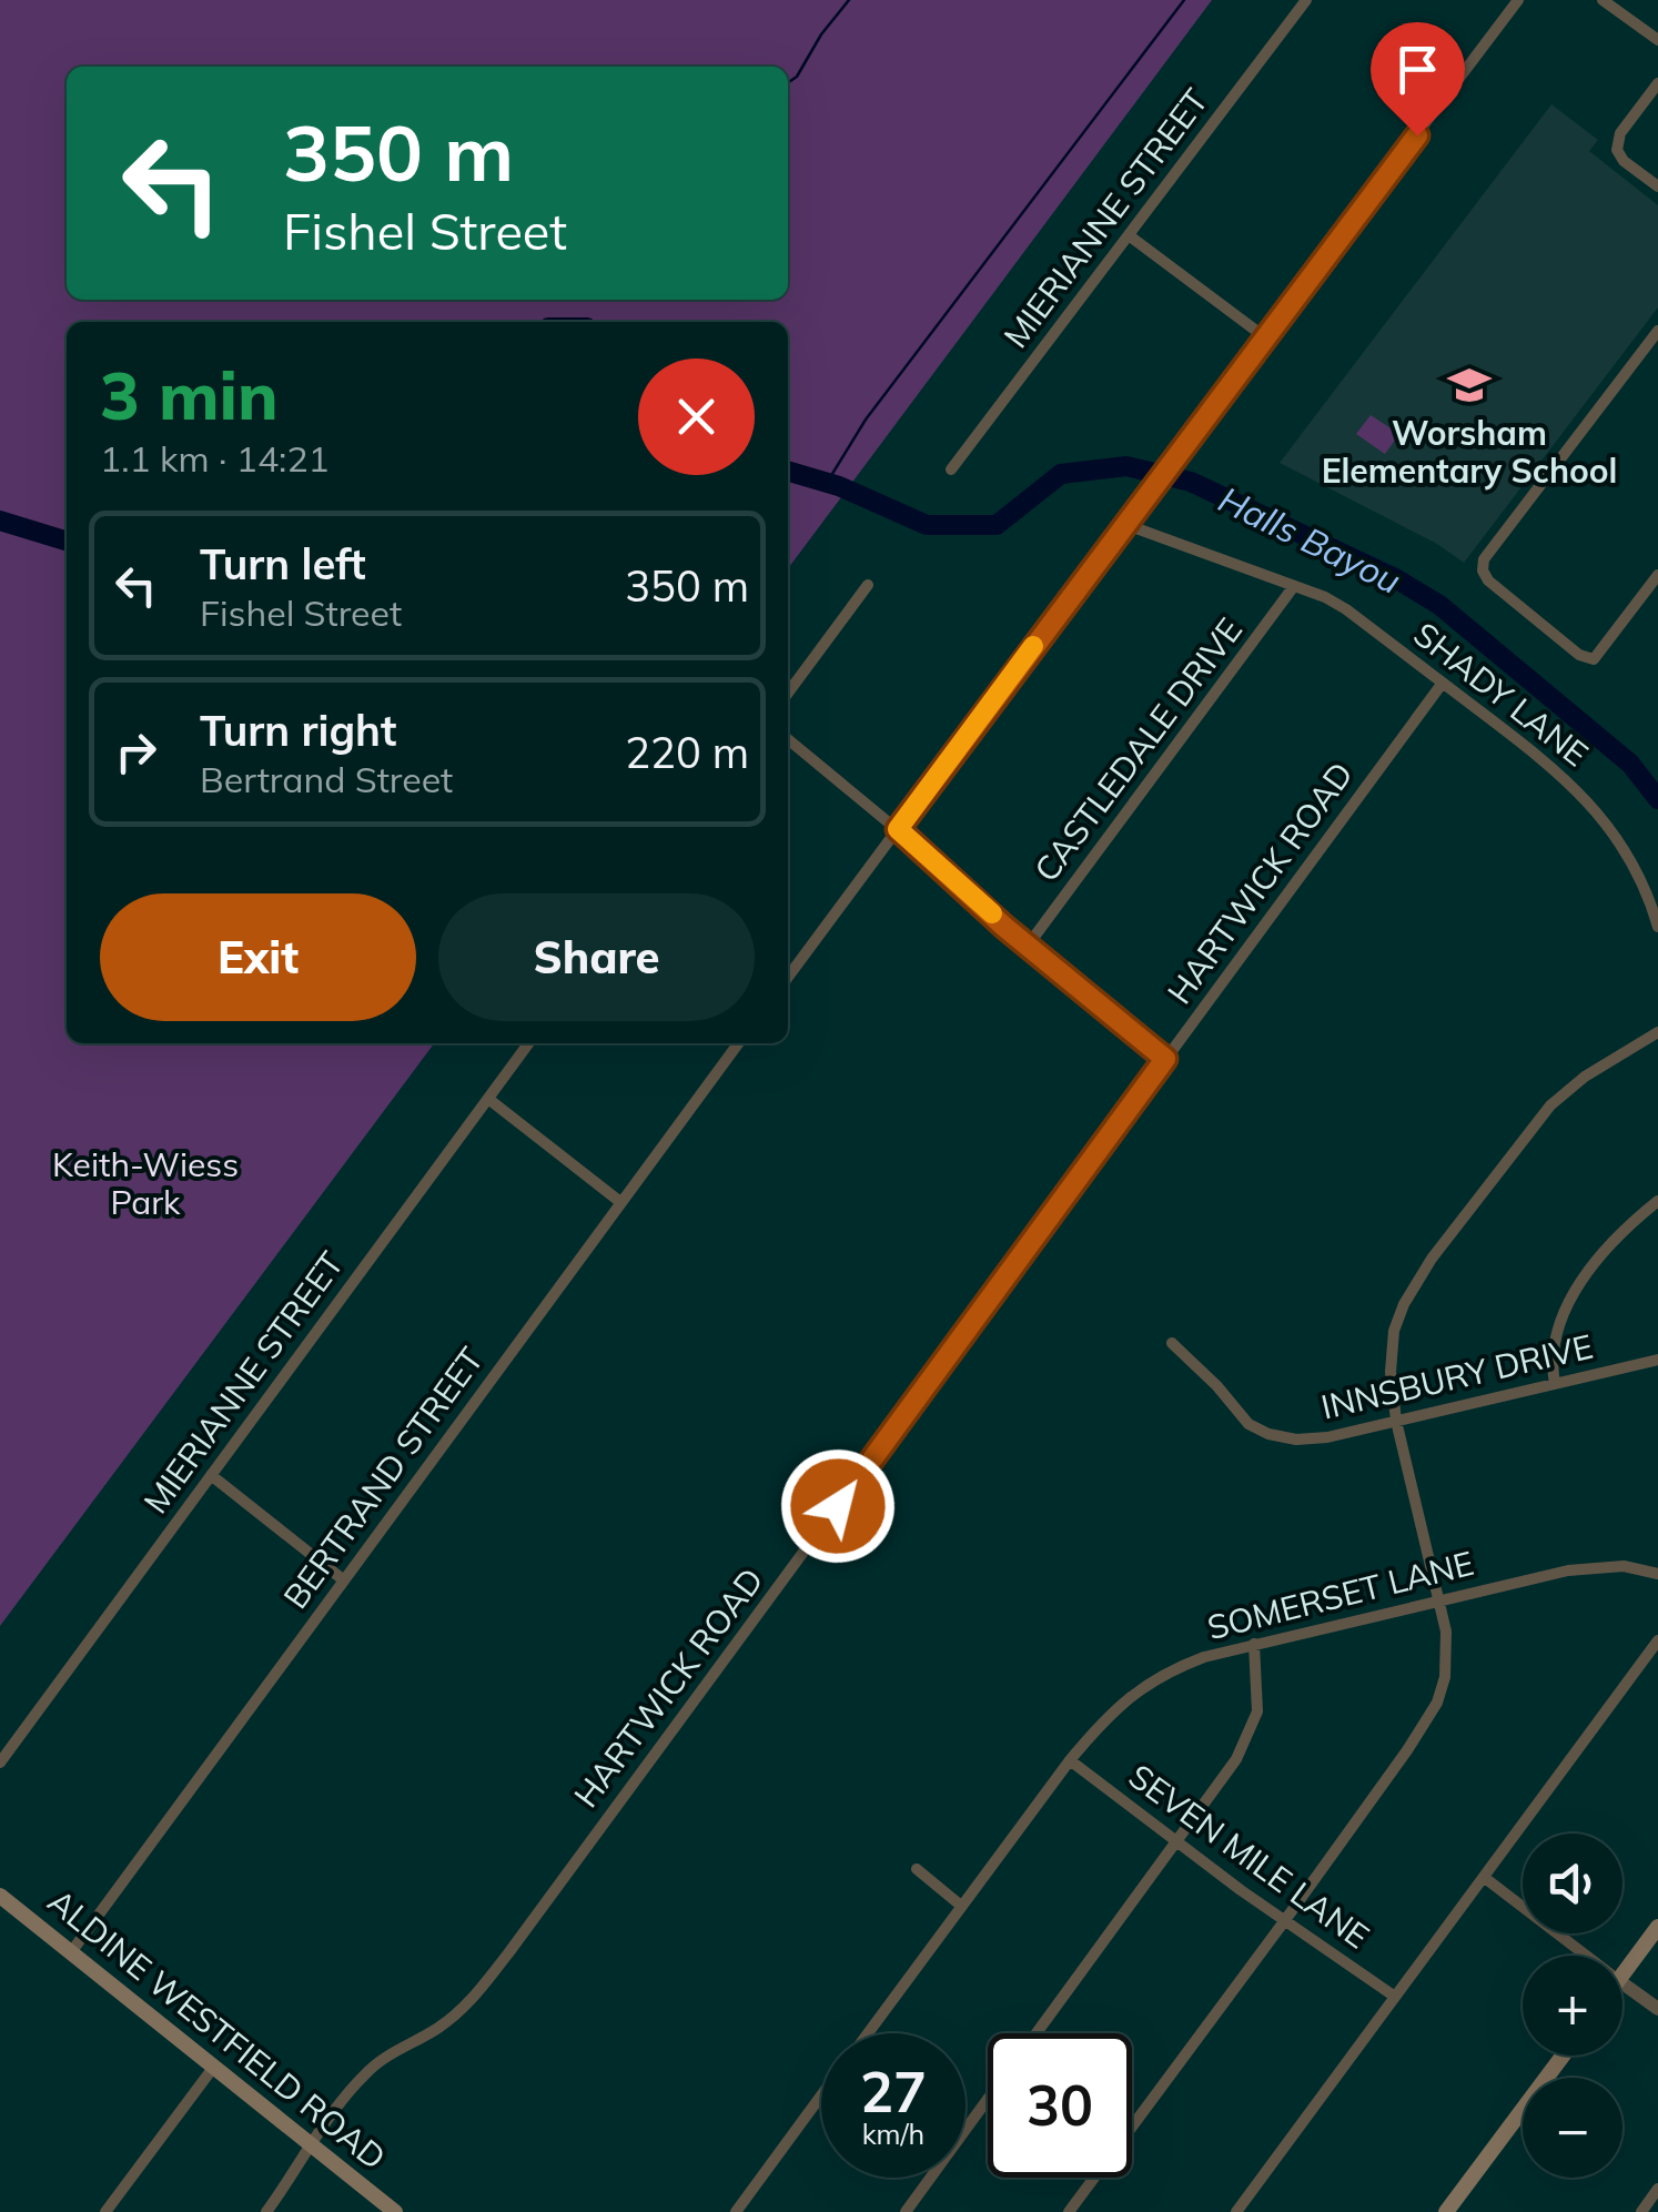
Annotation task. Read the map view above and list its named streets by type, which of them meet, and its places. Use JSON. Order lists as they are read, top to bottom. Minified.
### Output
{"streets":{"main road":["ALDINE WESTFIELD ROAD"],"street":["MIERIANNE STREET","SHADY LANE","CASTLEDALE DRIVE","HARTWICK ROAD","INNSBURY DRIVE","BERTRAND STREET","SOMERSET LANE","SEVEN MILE LANE"]},"crossings":[["SHADY LANE","CASTLEDALE DRIVE"],["SHADY LANE","HARTWICK ROAD"],["HARTWICK ROAD","ALDINE WESTFIELD ROAD"],["BERTRAND STREET","ALDINE WESTFIELD ROAD"],["SOMERSET LANE","SEVEN MILE LANE"]],"water":["Halls Bayou"],"parks":["Keith-Wiess Park"],"places":{"school or university":["Worsham Elementary School"]},"page":{"turn":["350 m","Fishel Street"],"heading":["3 min","1.1 km · 14:21"],"list":[{"name":"Turn left","note":"Fishel Street","value":"350 m"},{"name":"Turn right","note":"Bertrand Street","value":"220 m"}],"buttons":["Exit","Share"],"map_buttons":["+","−"],"speed":"27 km/h","limit":"30"}}
